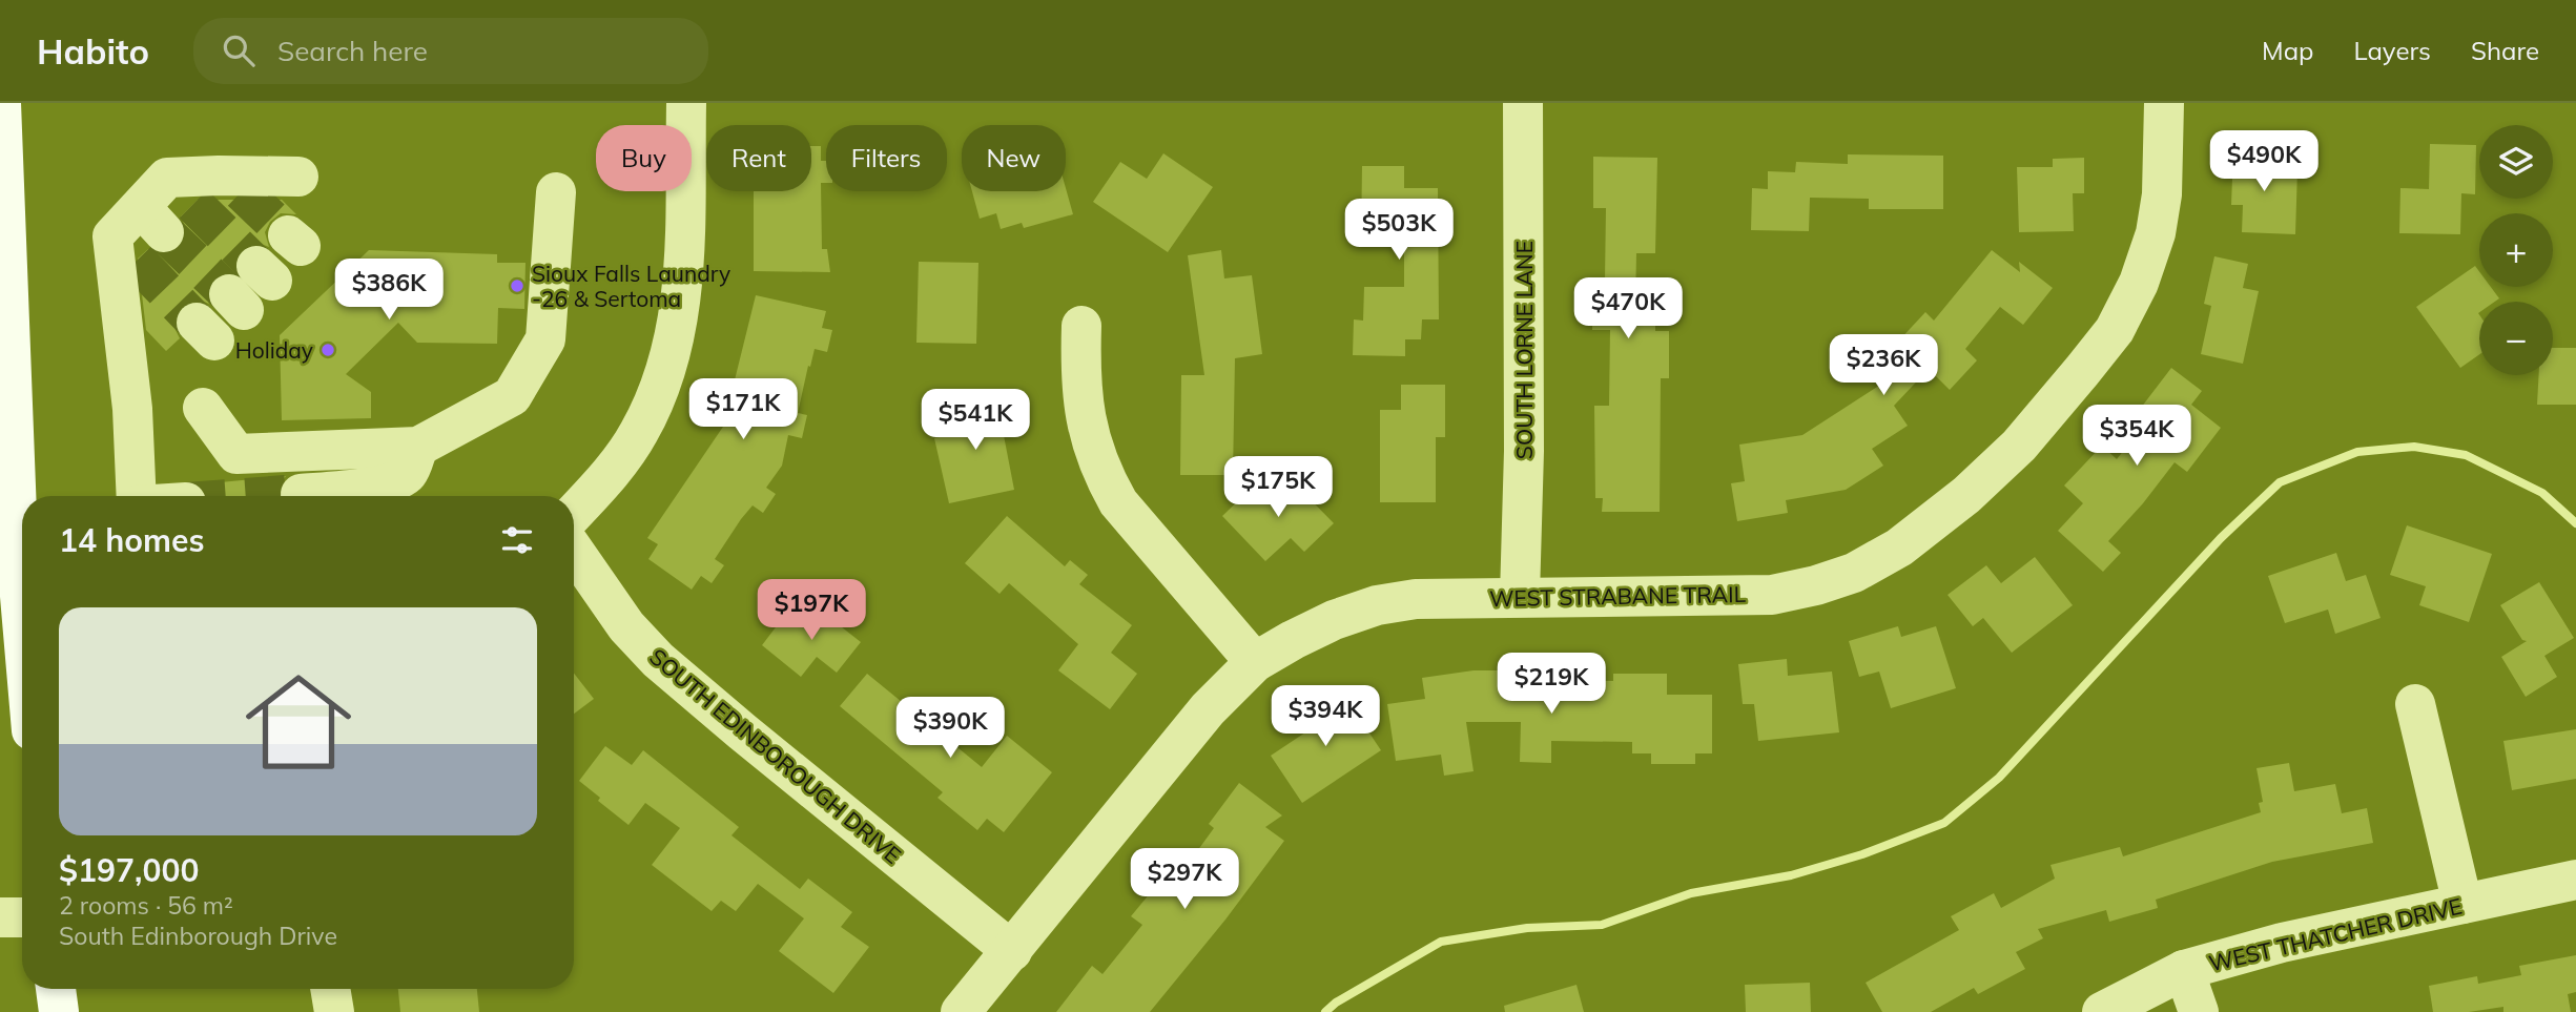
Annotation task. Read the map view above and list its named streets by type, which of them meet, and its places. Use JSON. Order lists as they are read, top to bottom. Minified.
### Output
{"streets":{"street":["SOUTH LORNE LANE","WEST STRABANE TRAIL","SOUTH EDINBOROUGH DRIVE","WEST THATCHER DRIVE"]},"crossings":[["SOUTH LORNE LANE","WEST STRABANE TRAIL"],["WEST STRABANE TRAIL","SOUTH EDINBOROUGH DRIVE"]],"places":["Sioux Falls Laundry -26 & Sertoma","Holiday"],"page":{"header":"Habito","search":"Search here","nav":["Map","Layers","Share"],"map_buttons":["+","−"],"chip":["Buy","Rent","Filters","New"],"price":["$490K","$503K","$386K","$470K","$236K","$171K","$541K","$354K","$175K","$197K","$219K","$394K","$390K","$297K"],"heading":"14 homes","list":[{"name":"$197,000","note":"2 rooms · 56 m² · South Edinborough Drive"}]}}
